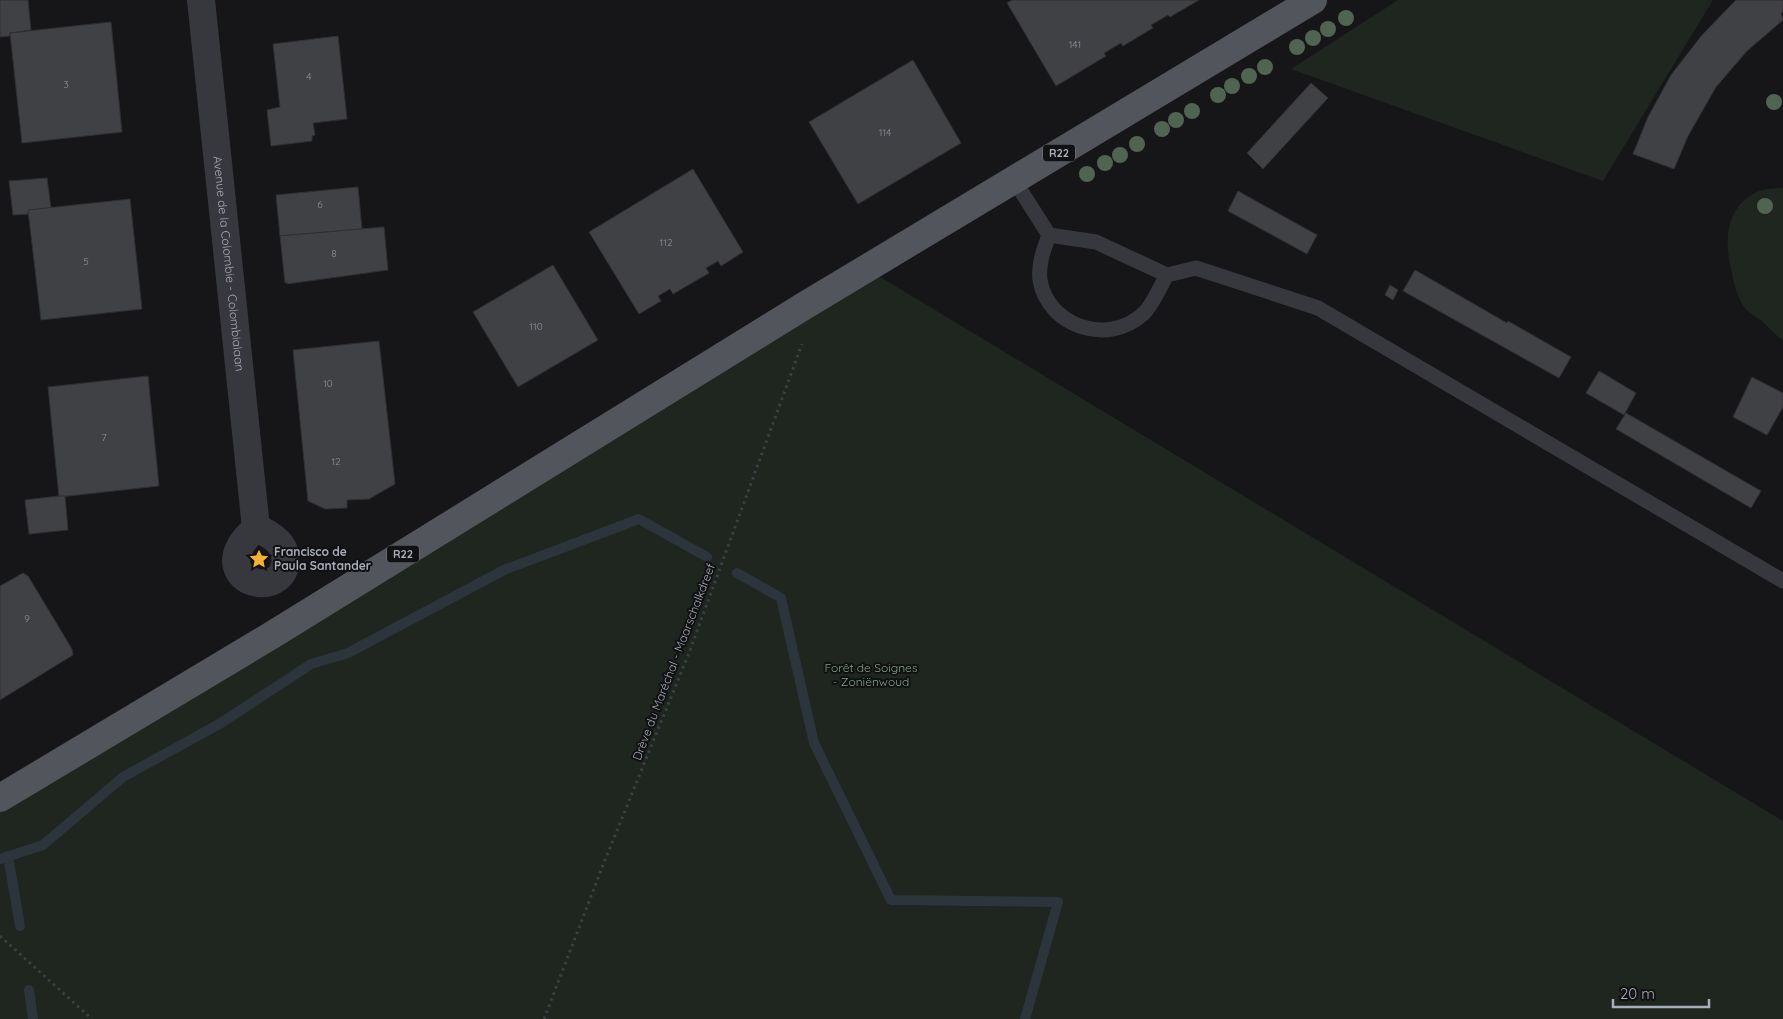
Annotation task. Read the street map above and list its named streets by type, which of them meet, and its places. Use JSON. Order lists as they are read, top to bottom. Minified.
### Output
{"streets":{"main road":["R22"],"street":["Avenue de la Colombie - Colombialaan"],"path":["Drève du Maréchal - Maarschalkdreef"]},"crossings":[["R22","Drève du Maréchal - Maarschalkdreef"]],"parks":["Forêt de Soignes - Zoniënwoud"],"places":{"place":["Francisco de Paula Santander"]},"house_numbers":["141","4","3","114","6","112","8","5","110","10","7","12","9"],"scale_bar":"20 m"}
